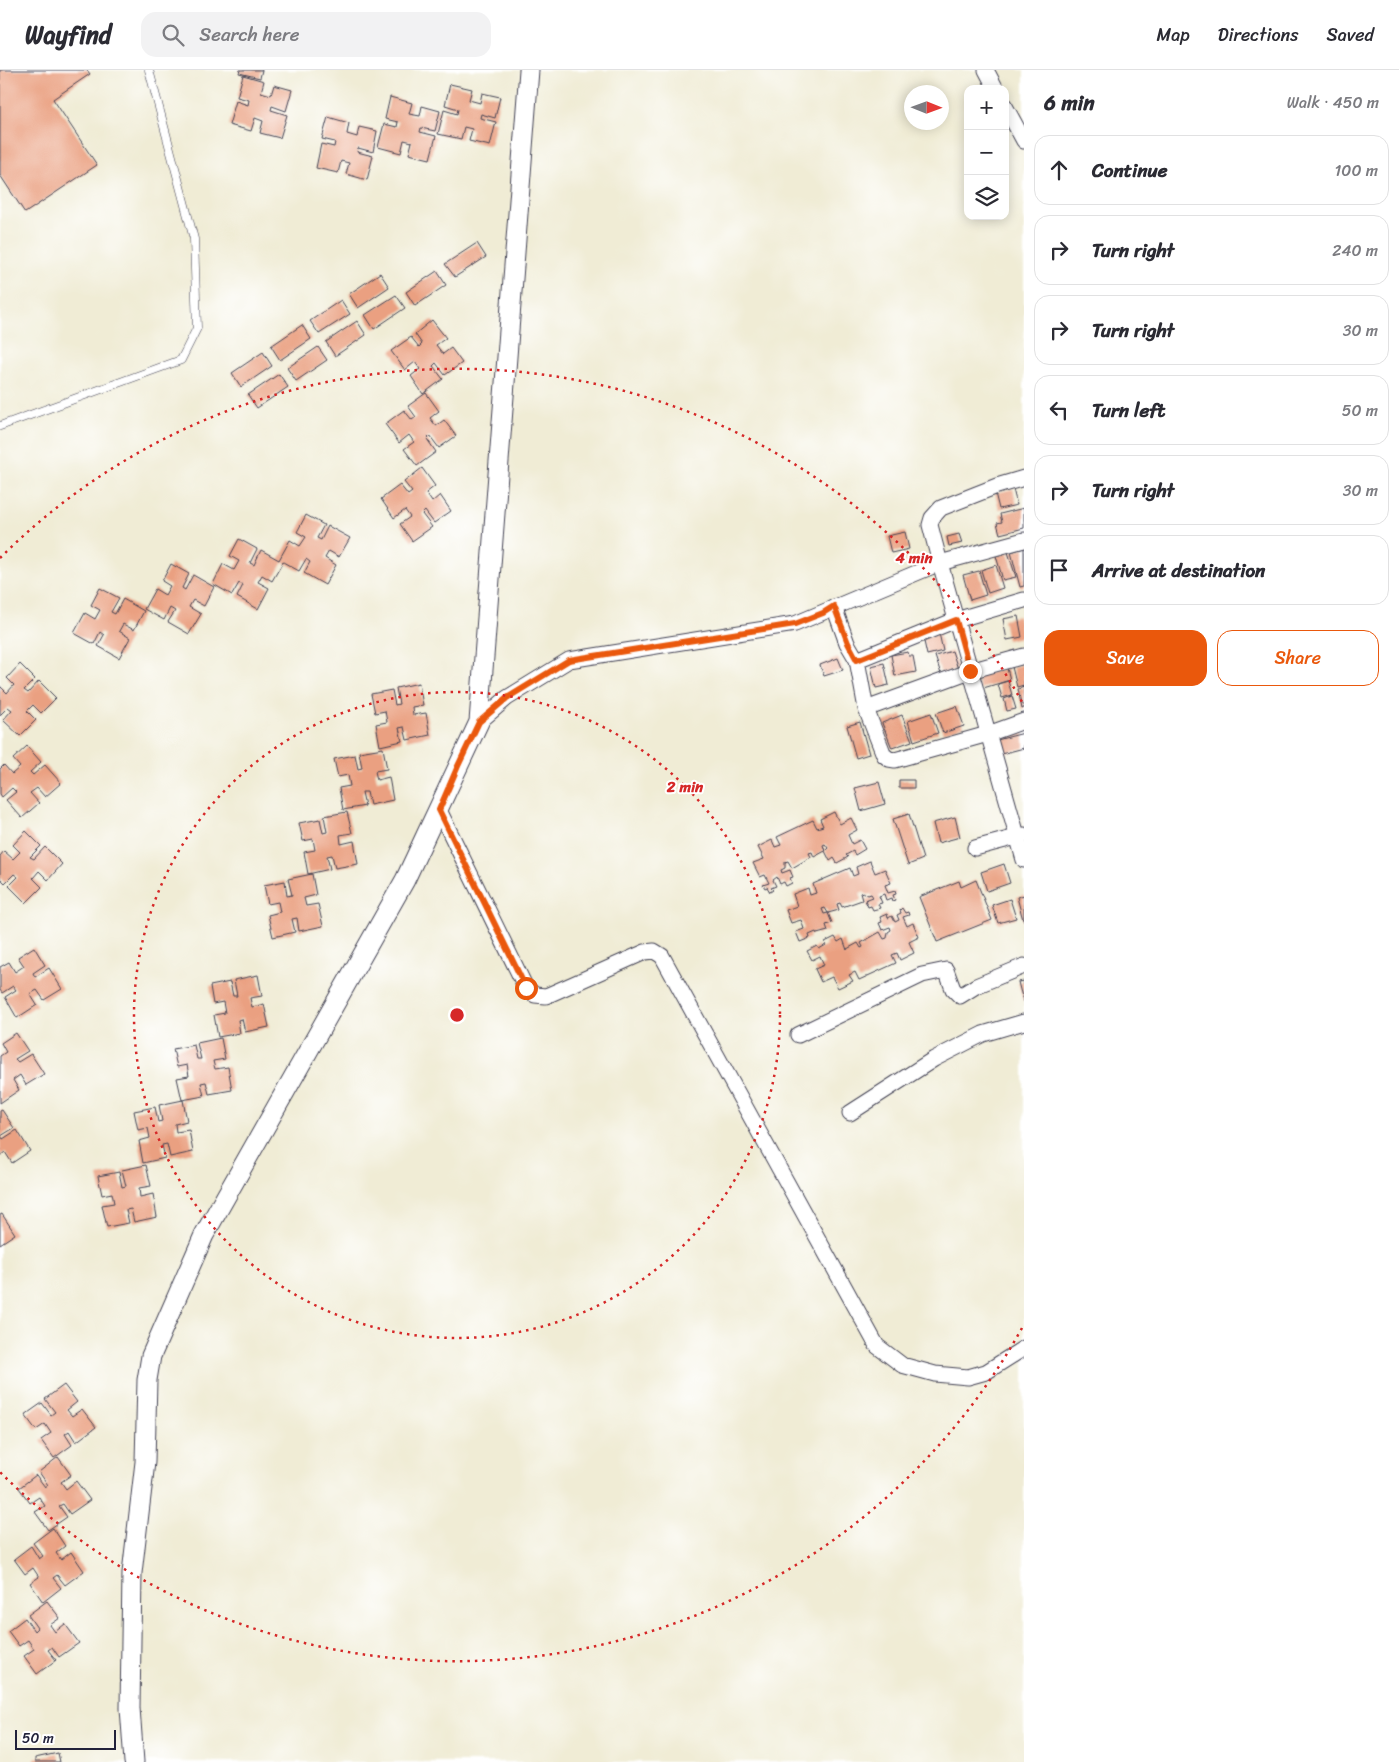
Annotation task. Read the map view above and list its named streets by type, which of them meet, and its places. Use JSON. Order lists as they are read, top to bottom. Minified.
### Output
{"scale_bar":"50 m","north":"right","page":{"header":"Wayfind","search":"Search here","nav":["Map","Directions","Saved"],"heading":["6 min","Walk · 450 m"],"map_buttons":["+","−"],"list":[["Continue","100 m"],["Turn right","240 m"],["Turn right","30 m"],["Turn left","50 m"],["Turn right","30 m"],"Arrive at destination"],"buttons":["Save","Share"],"scale":"50 m"},"rings":["4 min","2 min"]}
